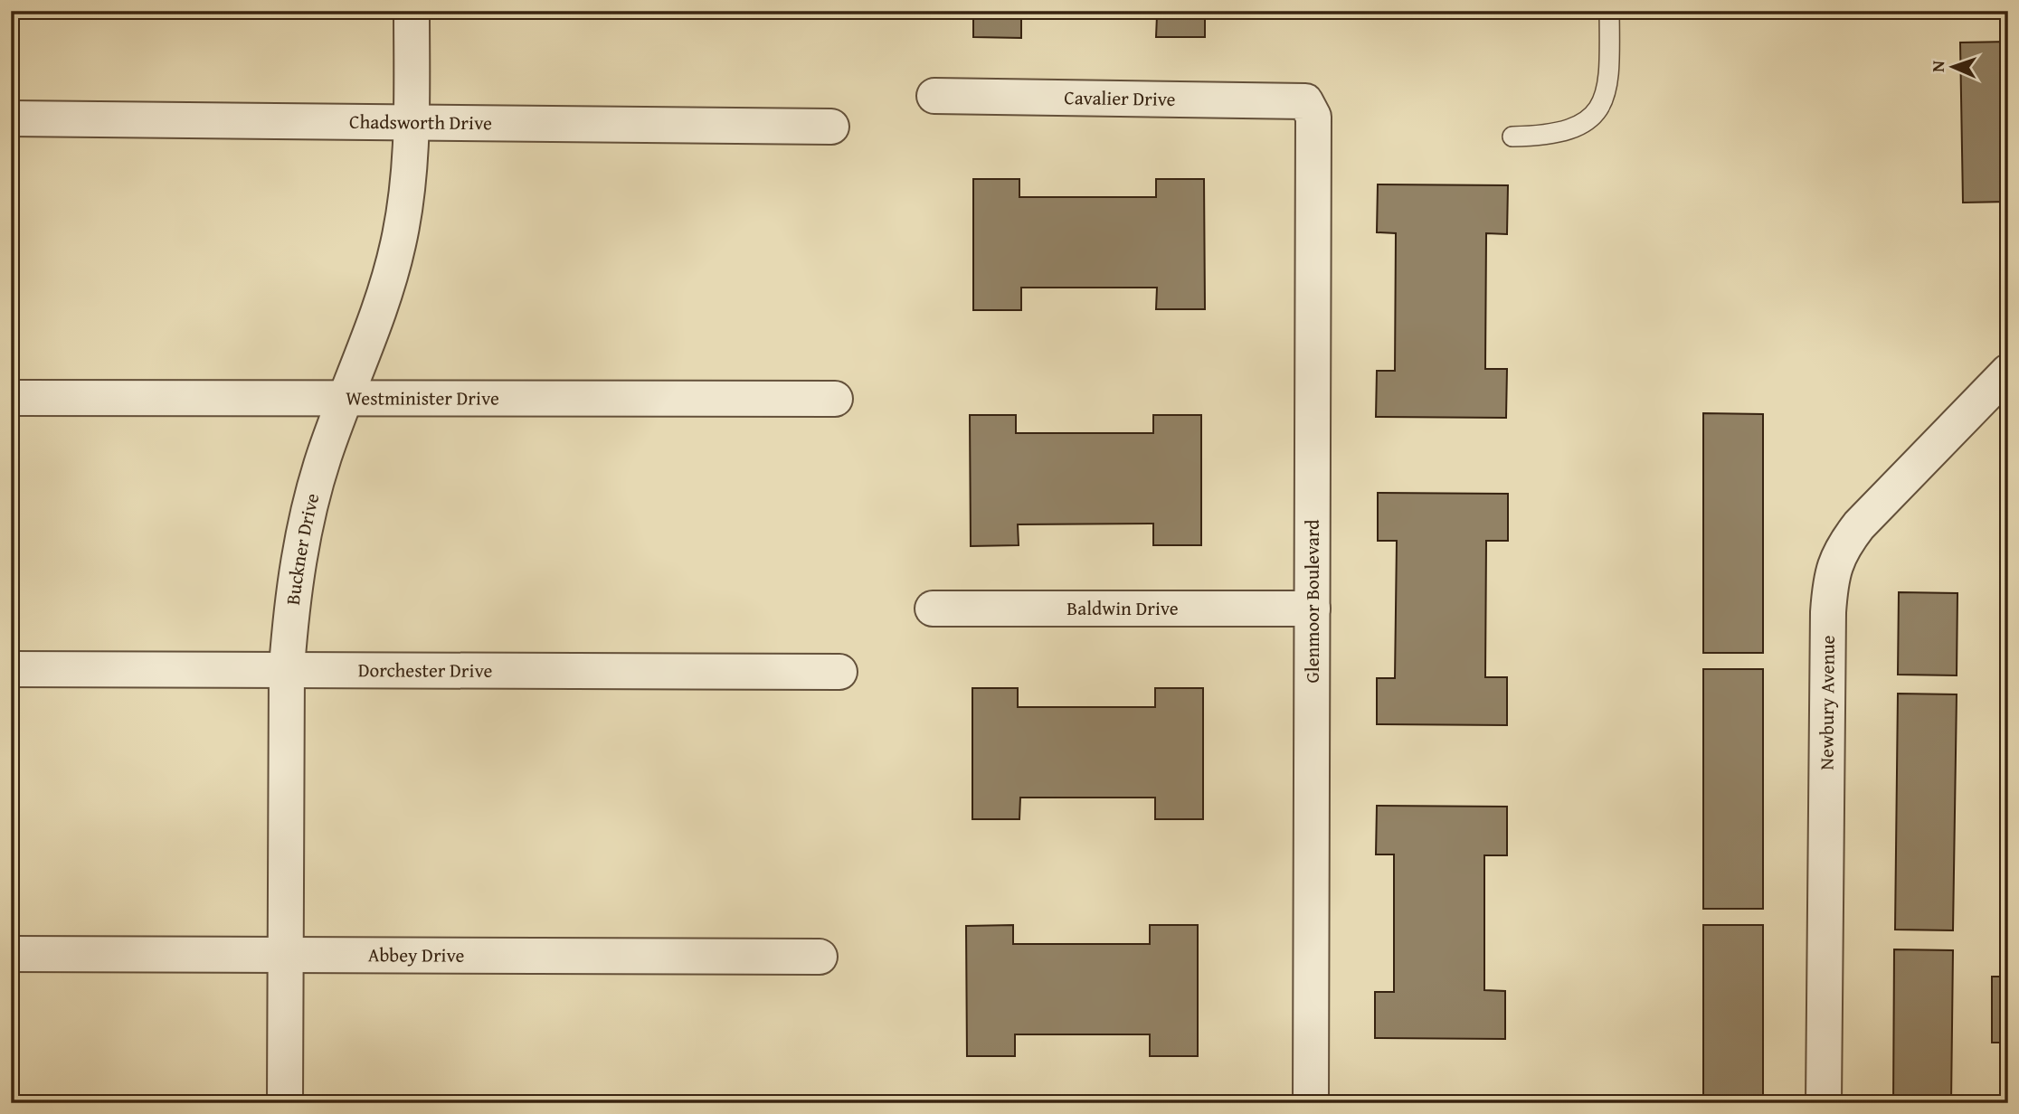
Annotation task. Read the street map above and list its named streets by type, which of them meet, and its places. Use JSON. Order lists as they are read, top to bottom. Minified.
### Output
{"streets":{"street":["Cavalier Drive","Chadsworth Drive","Westminister Drive","Buckner Drive","Glenmoor Boulevard","Baldwin Drive","Dorchester Drive","Newbury Avenue","Abbey Drive"]},"crossings":[["Cavalier Drive","Glenmoor Boulevard"],["Chadsworth Drive","Buckner Drive"],["Westminister Drive","Buckner Drive"],["Buckner Drive","Dorchester Drive"],["Buckner Drive","Abbey Drive"],["Glenmoor Boulevard","Baldwin Drive"]],"north":"left"}
